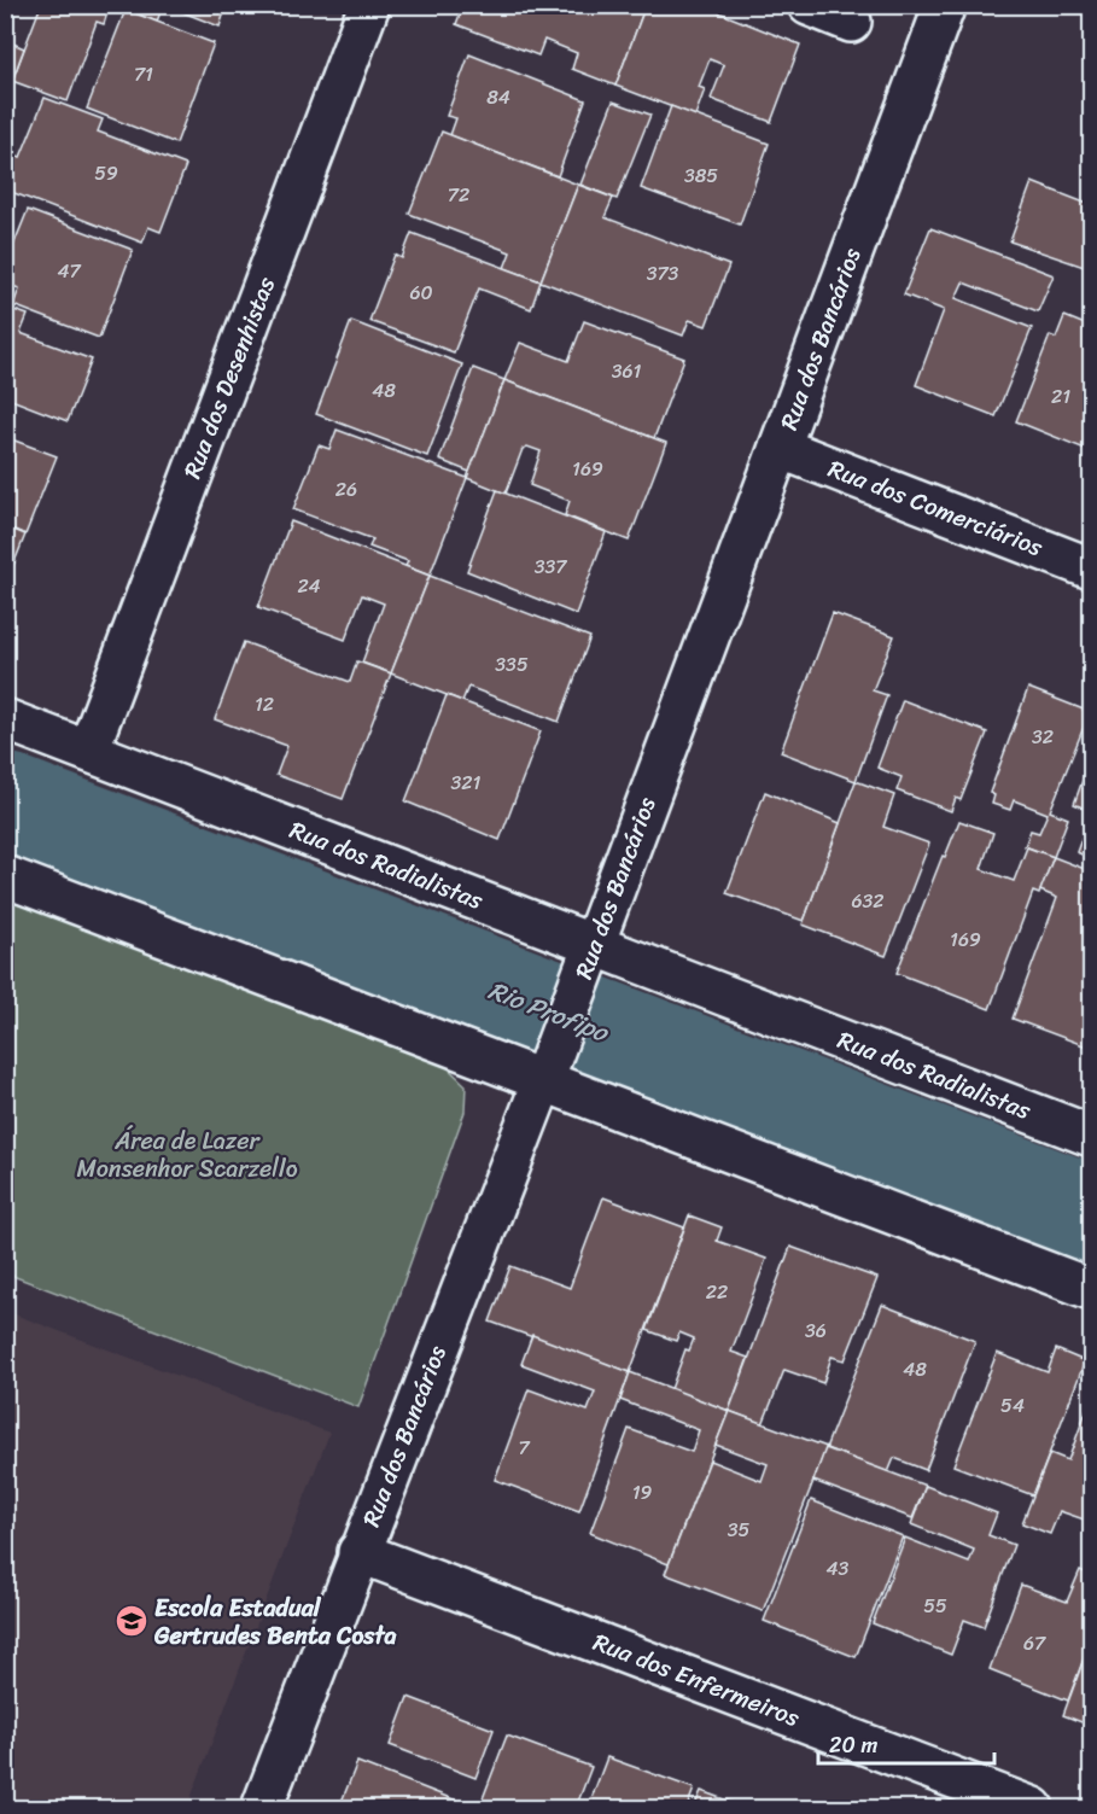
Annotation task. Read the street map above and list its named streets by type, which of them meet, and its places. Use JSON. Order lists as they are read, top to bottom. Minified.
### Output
{"streets":{"street":["Rua dos Bancários","Rua dos Desenhistas","Rua dos Comerciários","Rua dos Radialistas","Rua dos Enfermeiros"]},"crossings":[["Rua dos Bancários","Rua dos Comerciários"],["Rua dos Bancários","Rua dos Radialistas"],["Rua dos Bancários","Rua dos Enfermeiros"],["Rua dos Desenhistas","Rua dos Radialistas"]],"water":["Rio Profipo"],"parks":["Área de Lazer Monsenhor Scarzello"],"places":{"school or university":["Escola Estadual Gertrudes Benta Costa"]},"house_numbers":["71","84","59","385","72","47","373","60","361","48","21","169","26","337","24","335","12","32","321","632","169","22","36","48","54","7","19","35","43","55","67"],"scale_bar":"20 m"}
